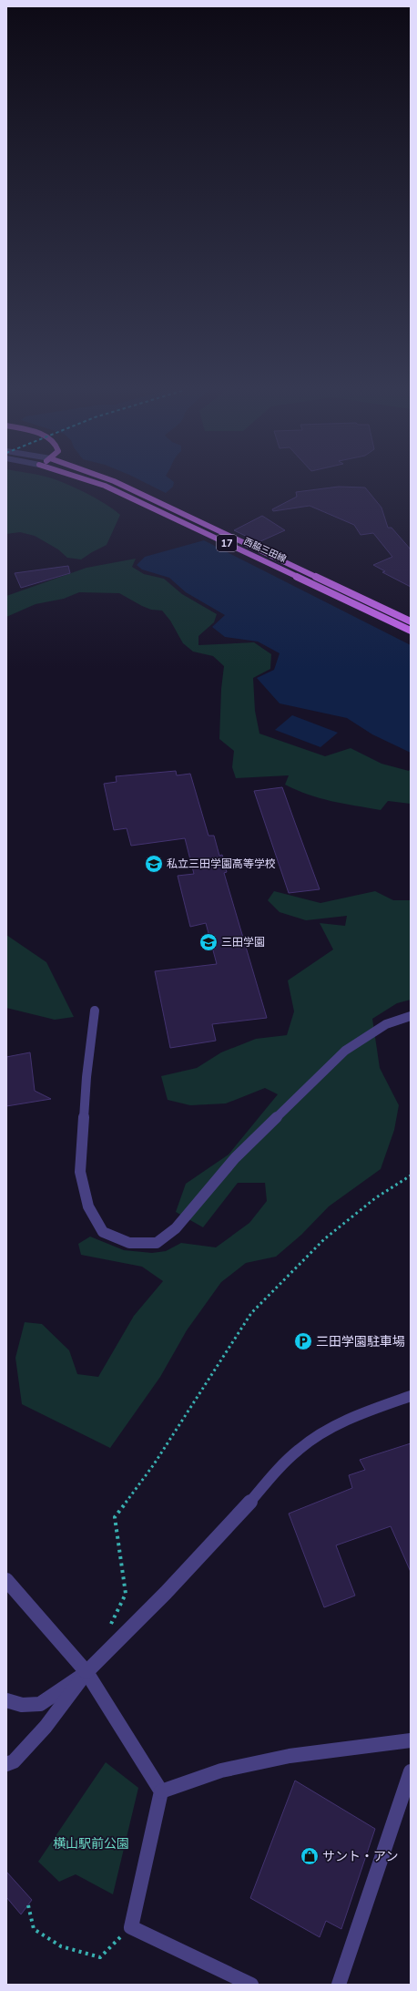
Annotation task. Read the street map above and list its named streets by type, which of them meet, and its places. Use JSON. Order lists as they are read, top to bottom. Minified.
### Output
{"streets":{"main road":["17","西脇三田線"]},"parks":["横山駅前公園"],"places":{"school or university":["私立三田学園高等学校","三田学園"],"parking":["三田学園駐車場"],"shop":["サント・アン"]}}
